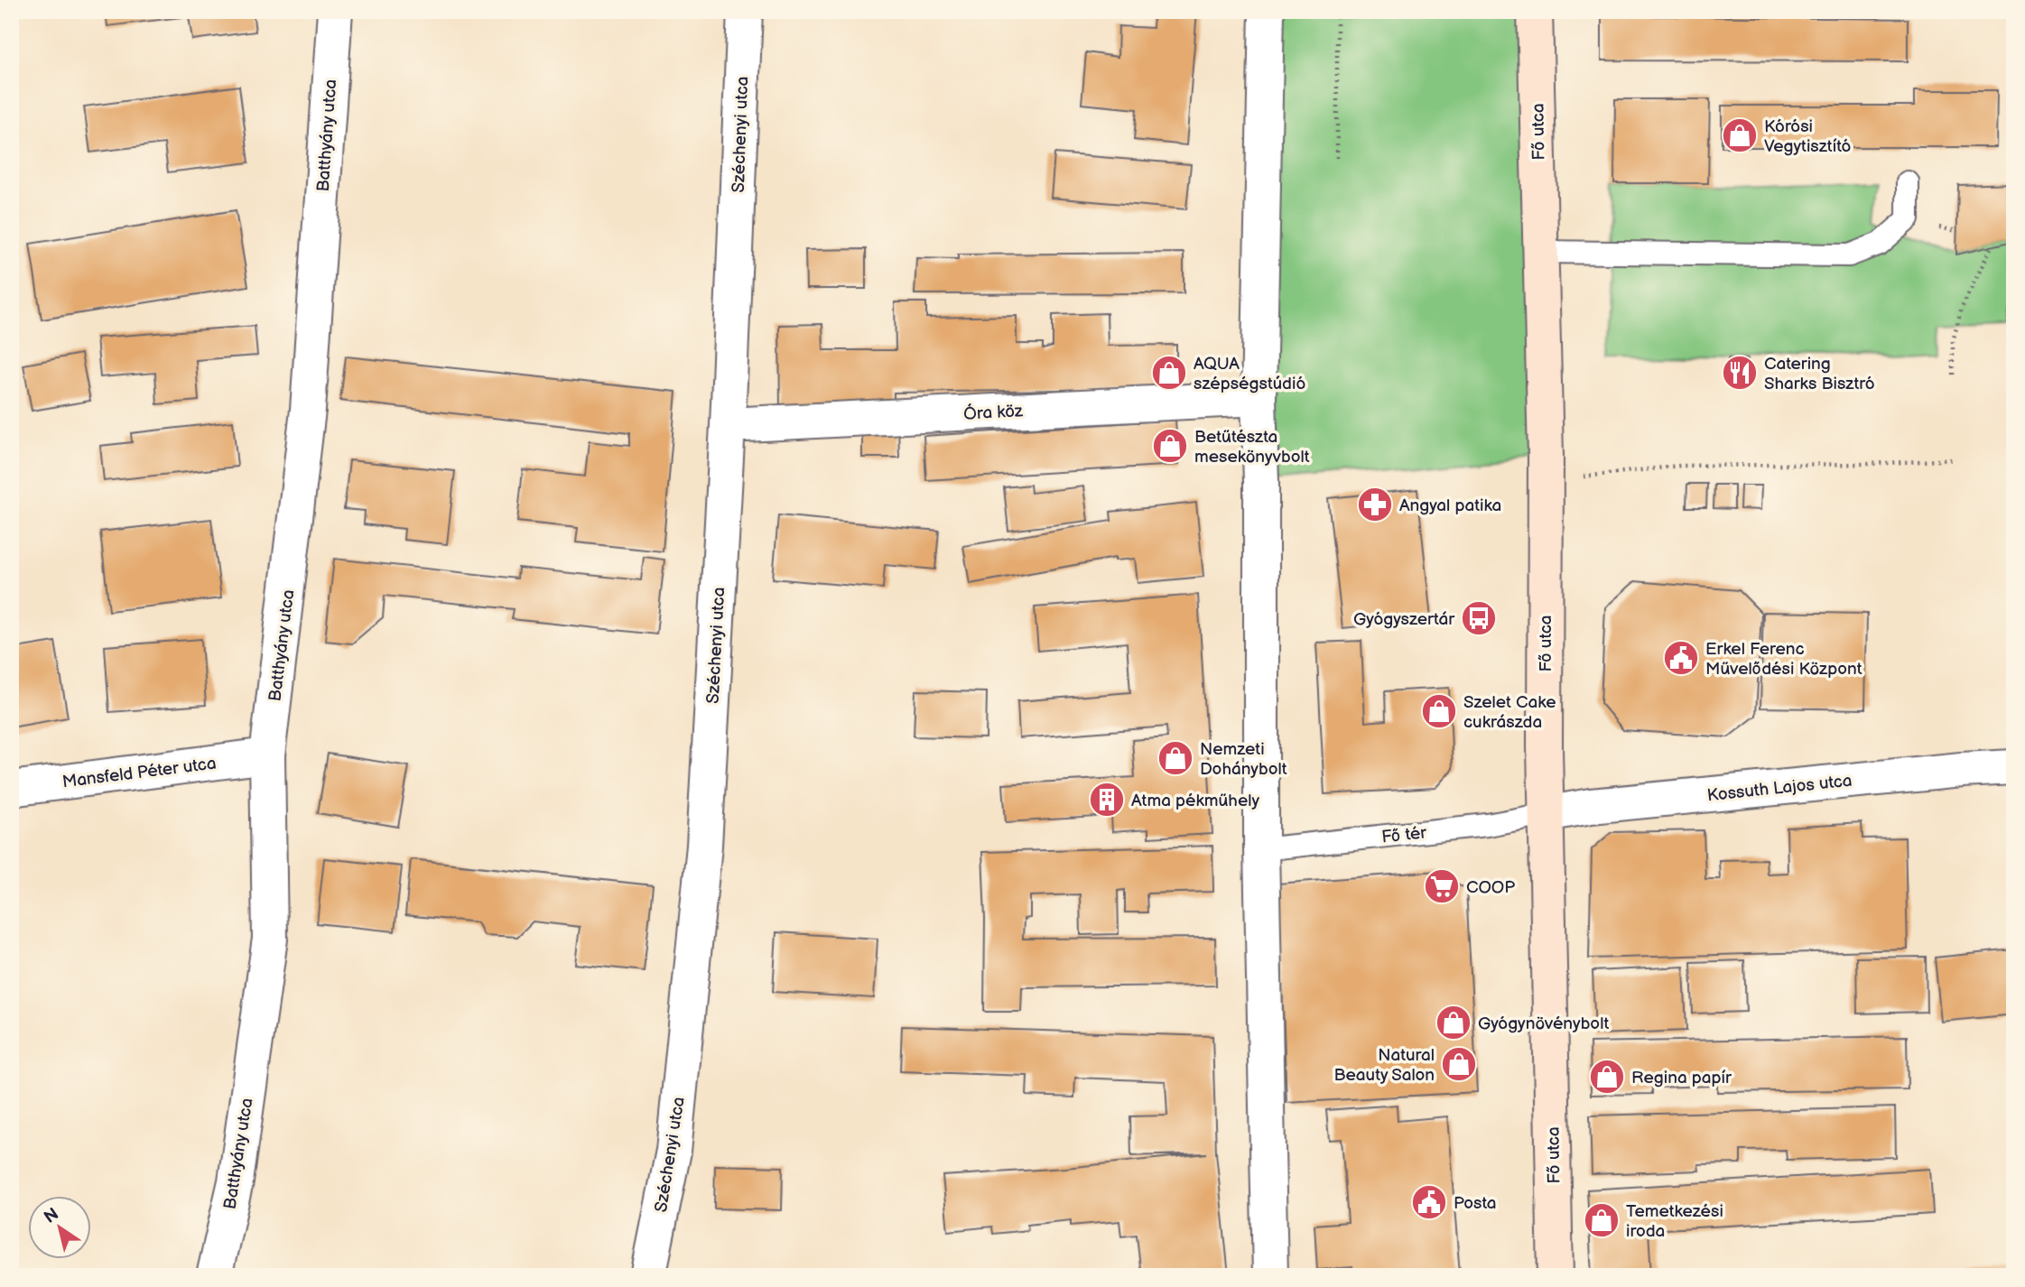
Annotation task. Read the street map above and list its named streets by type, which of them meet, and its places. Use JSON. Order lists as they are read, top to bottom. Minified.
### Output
{"streets":{"main road":["Fő utca"],"street":["Széchenyi utca","Batthyány utca","Óra köz","Mansfeld Péter utca","Kossuth Lajos utca"],"lane":["Fő tér"]},"crossings":[["Fő utca","Kossuth Lajos utca"],["Fő utca","Fő tér"],["Széchenyi utca","Óra köz"],["Batthyány utca","Mansfeld Péter utca"],["Kossuth Lajos utca","Fő tér"]],"places":{"shop":["Kórósi Vegytisztító","AQUA szépségstúdió","Betűtészta mesekönyvbolt","Szelet Cake cukrászda","Nemzeti Dohánybolt","Gyógynövénybolt","Natural Beauty Salon","Regina papír","Temetkezési iroda"],"restaurant":["Catering Sharks Bisztró"],"pharmacy":["Angyal patika"],"bus stop":["Gyógyszertár"],"public building":["Erkel Ferenc Művelődési Központ","Posta"],"building":["Atma pékműhely"],"supermarket":["COOP"]},"north":"top left"}
